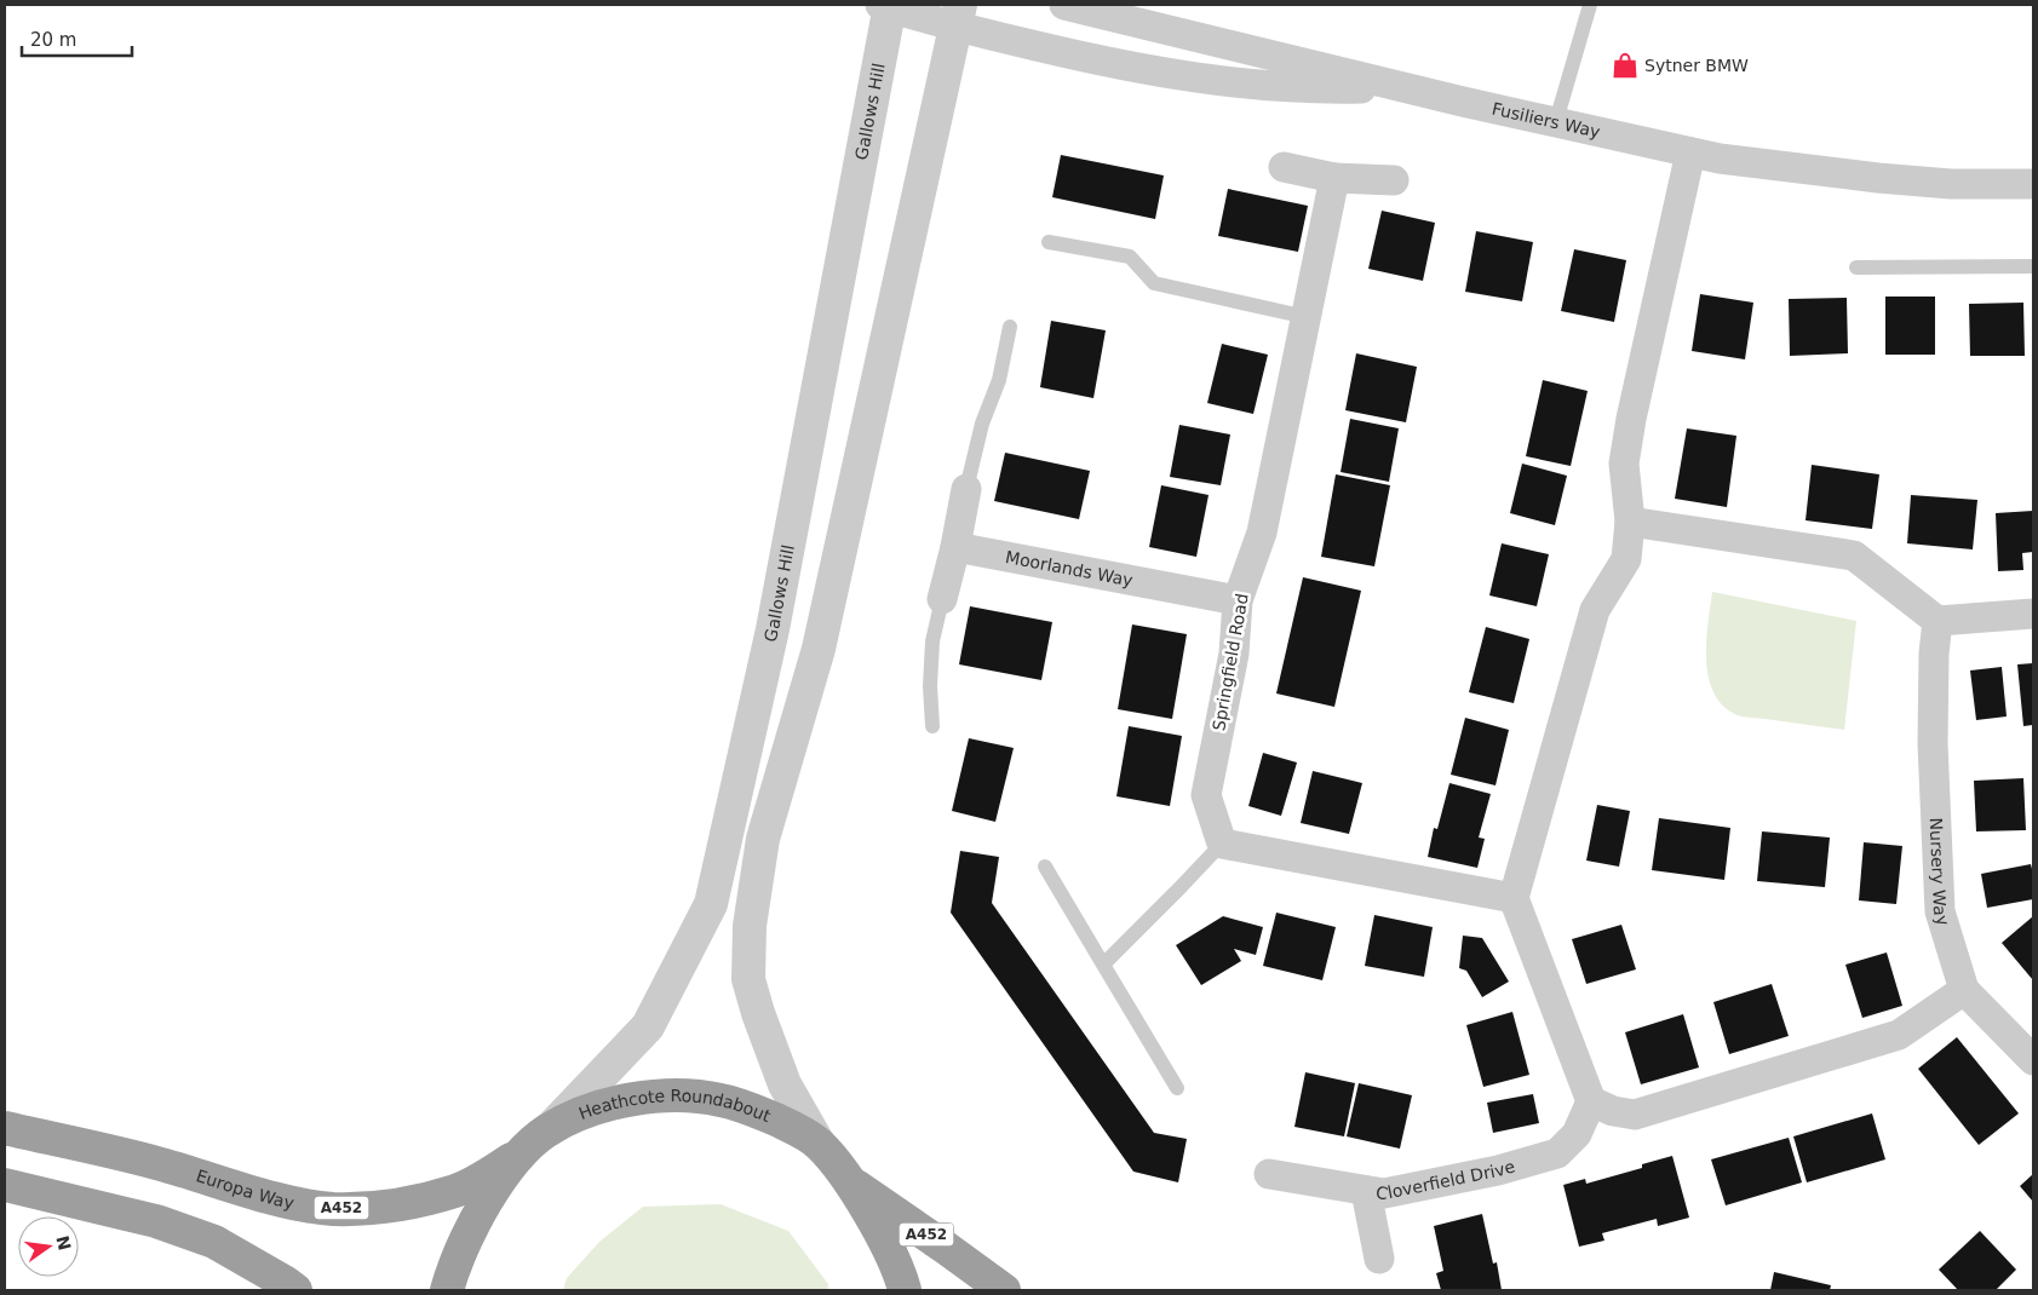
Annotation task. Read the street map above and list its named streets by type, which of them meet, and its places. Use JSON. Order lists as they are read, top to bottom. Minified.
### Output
{"streets":{"highway":["Heathcote Roundabout","Europa Way","A452"],"street":["Gallows Hill","Fusiliers Way","Moorlands Way","Springfield Road","Nursery Way","Cloverfield Drive"]},"crossings":[["Gallows Hill","Heathcote Roundabout"],["Moorlands Way","Springfield Road"],["Heathcote Roundabout","Europa Way"],["Heathcote Roundabout","A452"]],"places":{"shop":["Sytner BMW"]},"scale_bar":"20 m","north":"right"}
